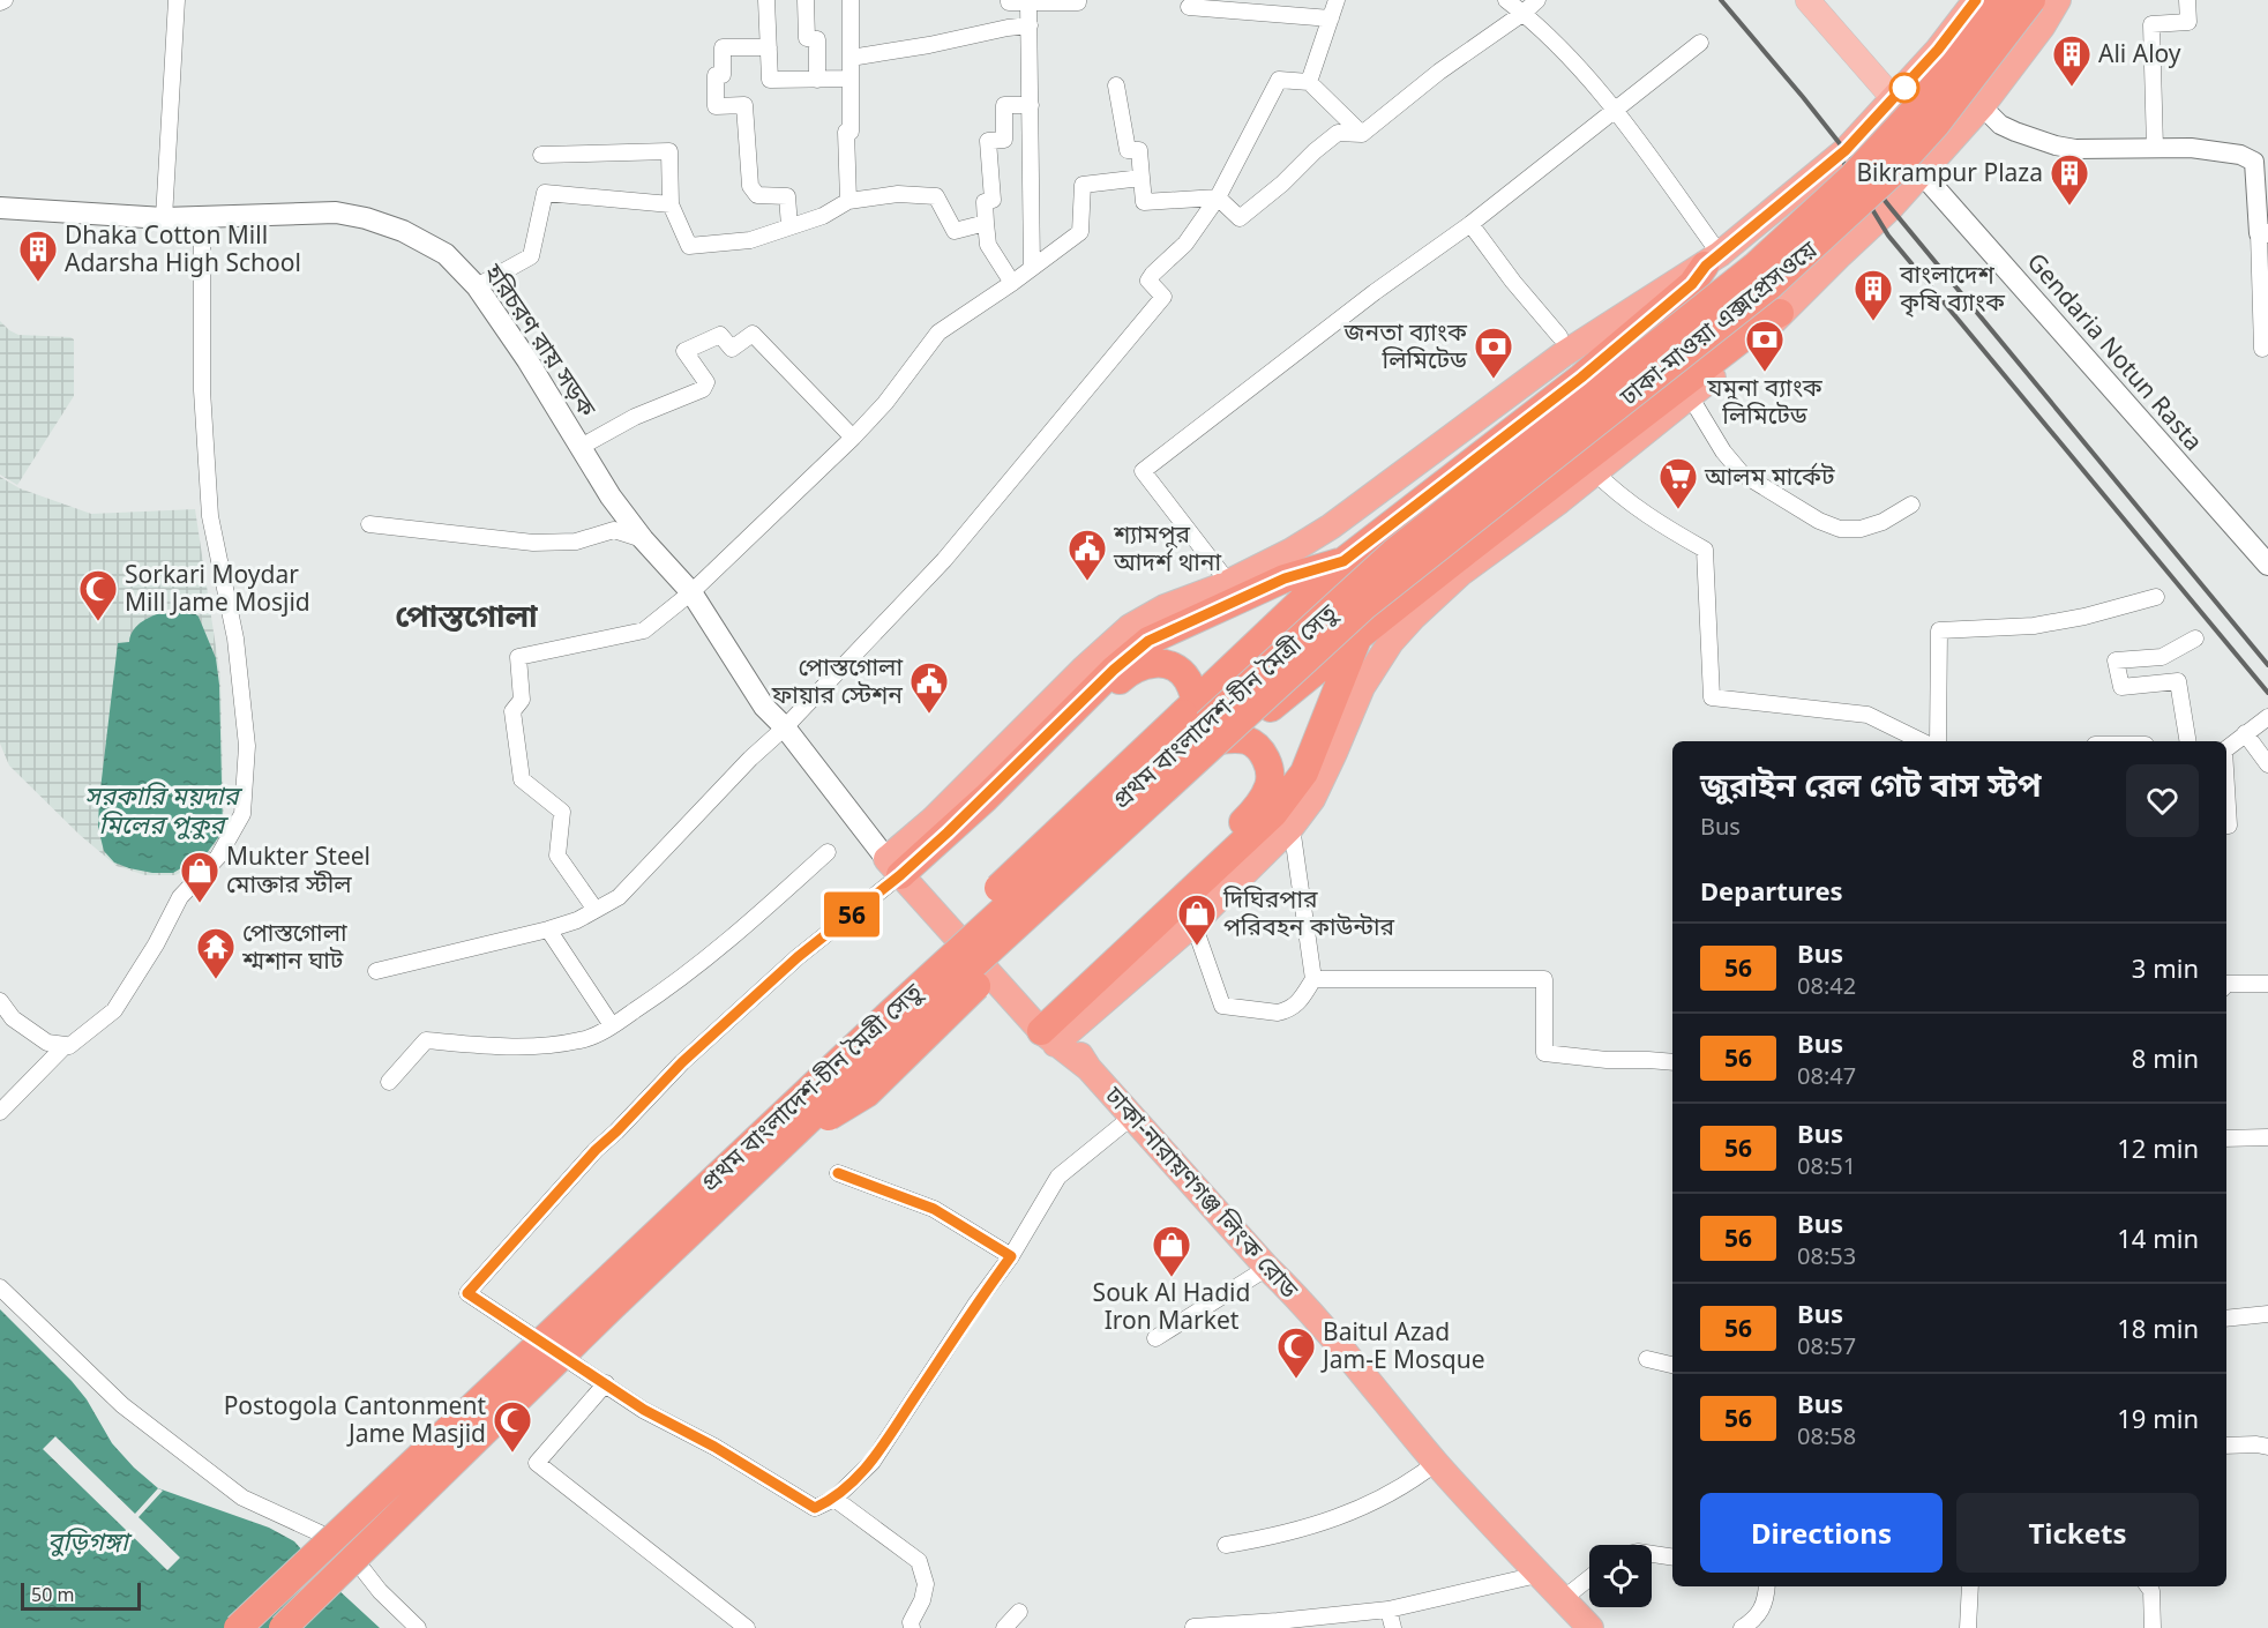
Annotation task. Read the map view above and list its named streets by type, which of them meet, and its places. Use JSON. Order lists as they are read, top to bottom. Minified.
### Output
{"streets":{"highway":["ঢাকা-মাওয়া এক্সপ্রেসওয়ে","প্রথম বাংলাদেশ-চীন মৈত্রী সেতু","ঢাকা-নারায়ণগঞ্জ লিংক রোড"],"main road":["হরিচরণ রায় সড়ক","Gendaria Notun Rasta"]},"crossings":[["ঢাকা-মাওয়া এক্সপ্রেসওয়ে","প্রথম বাংলাদেশ-চীন মৈত্রী সেতু"],["হরিচরণ রায় সড়ক","ঢাকা-নারায়ণগঞ্জ লিংক রোড"]],"districts":["পোস্তগোলা"],"water":["সরকারি ময়দার মিলের পুকুর","বুড়িগঙ্গা"],"places":{"building":["Ali Aloy","Bikrampur Plaza","Dhaka Cotton Mill Adarsha High School","বাংলাদেশ কৃষি ব্যাংক"],"bank":["যমুনা ব্যাংক লিমিটেড","জনতা ব্যাংক লিমিটেড"],"supermarket":["আলম মার্কেট"],"public building":["শ্যামপুর আদর্শ থানা","পোস্তগোলা ফায়ার স্টেশন"],"mosque":["Sorkari Moydar Mill Jame Mosjid","Baitul Azad Jam-E Mosque","Postogola Cantonment Jame Masjid"],"shop":["Mukter Steel মোক্তার স্টীল","দিঘিরপার পরিবহন কাউন্টার","Souk Al Hadid Iron Market"],"temple":["পোস্তগোলা শ্মশান ঘাট"]},"lines":["bus line 56"],"scale_bar":"50 m","page":{"on_map":"56","heading":[["জুরাইন রেল গেট বাস স্টপ","Bus"],"Departures"],"list":[{"mark":"56","name":"Bus","note":"08:42","value":"3 min"},{"mark":"56","name":"Bus","note":"08:47","value":"8 min"},{"mark":"56","name":"Bus","note":"08:51","value":"12 min"},{"mark":"56","name":"Bus","note":"08:53","value":"14 min"},{"mark":"56","name":"Bus","note":"08:57","value":"18 min"},{"mark":"56","name":"Bus","note":"08:58","value":"19 min"}],"buttons":["Directions","Tickets"],"scale":"50 m"}}
